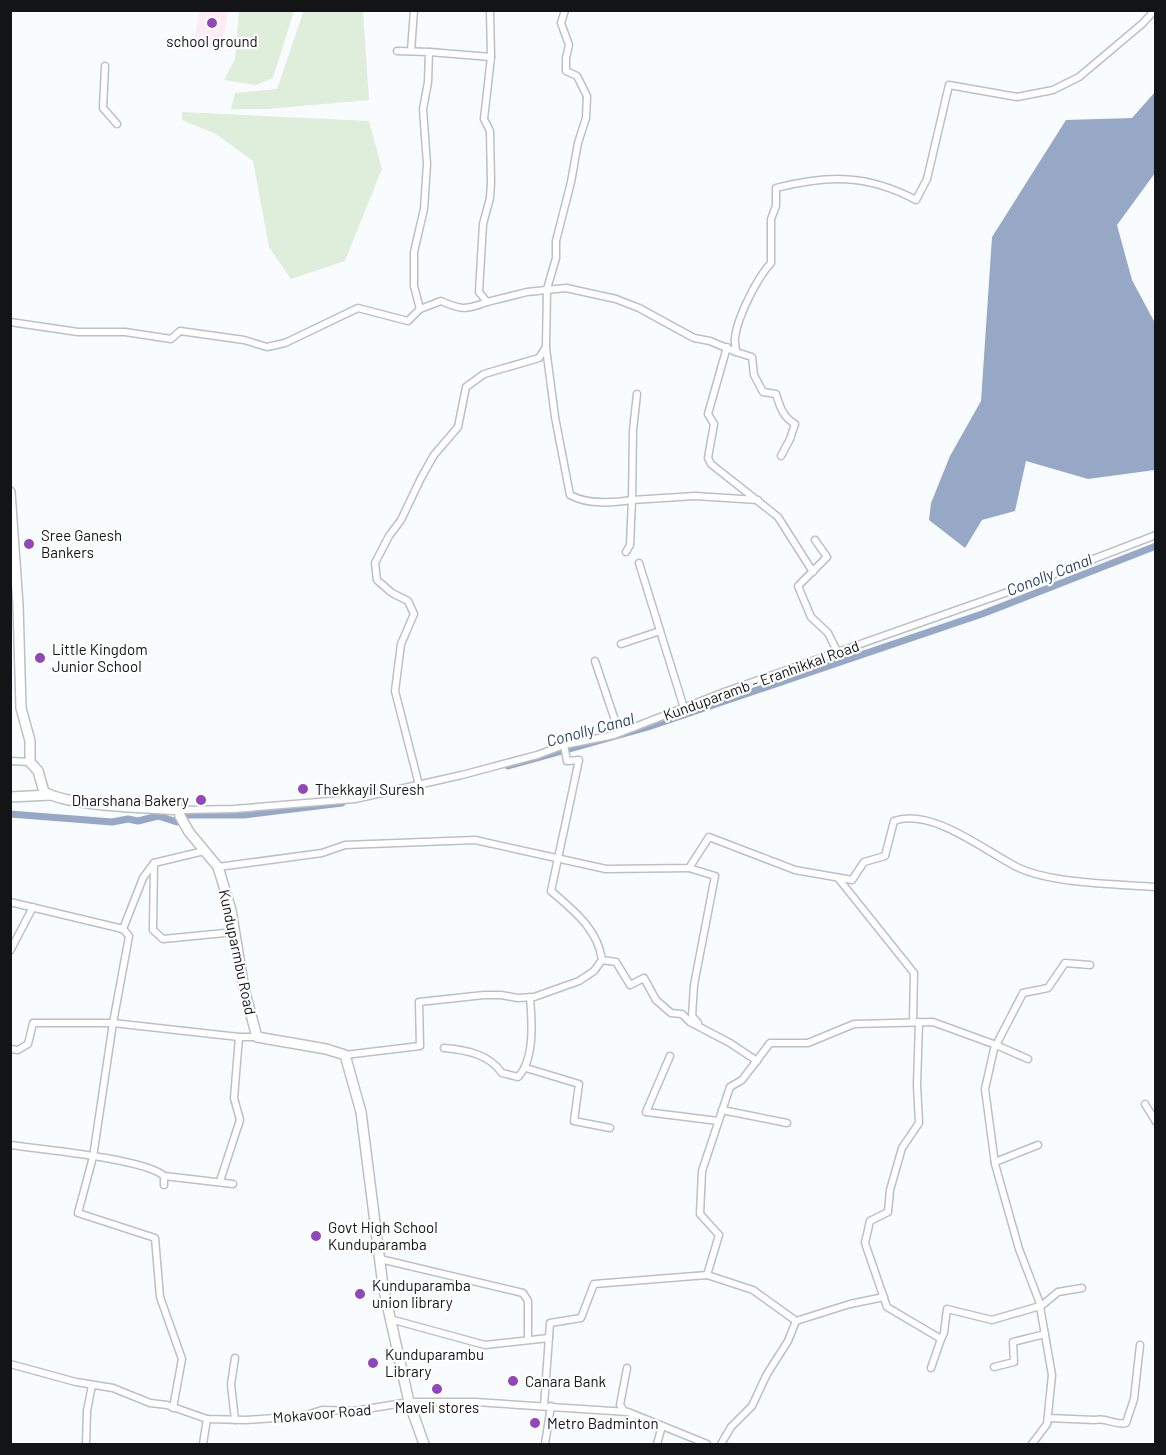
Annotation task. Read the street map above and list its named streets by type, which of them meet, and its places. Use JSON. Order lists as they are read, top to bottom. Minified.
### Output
{"streets":{"main road":["Kunduparmbu Road"],"street":["Kunduparamb - Eranhikkal Road","Mokavoor Road"]},"crossings":[["Kunduparamb - Eranhikkal Road","Kunduparmbu Road"]],"water":["Conolly Canal"],"places":["school ground","Sree Ganesh Bankers","Little Kingdom Junior School","Thekkayil Suresh","Dharshana Bakery","Govt High School Kunduparamba","Kunduparamba union library","Kunduparambu Library","Canara Bank","Maveli stores","Metro Badminton"]}
